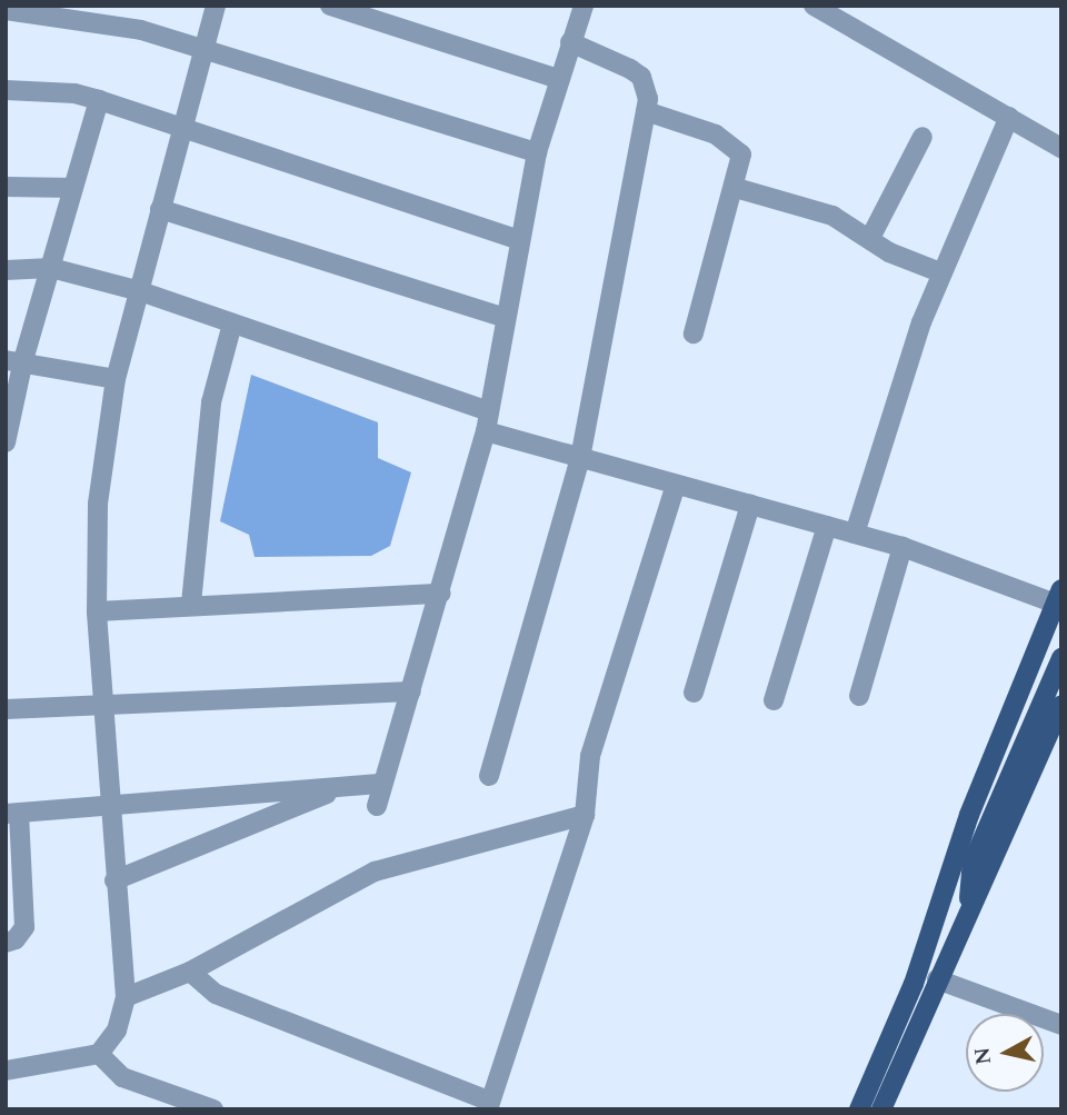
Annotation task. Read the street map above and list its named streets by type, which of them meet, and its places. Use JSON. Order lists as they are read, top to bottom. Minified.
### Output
{"north":"left"}
